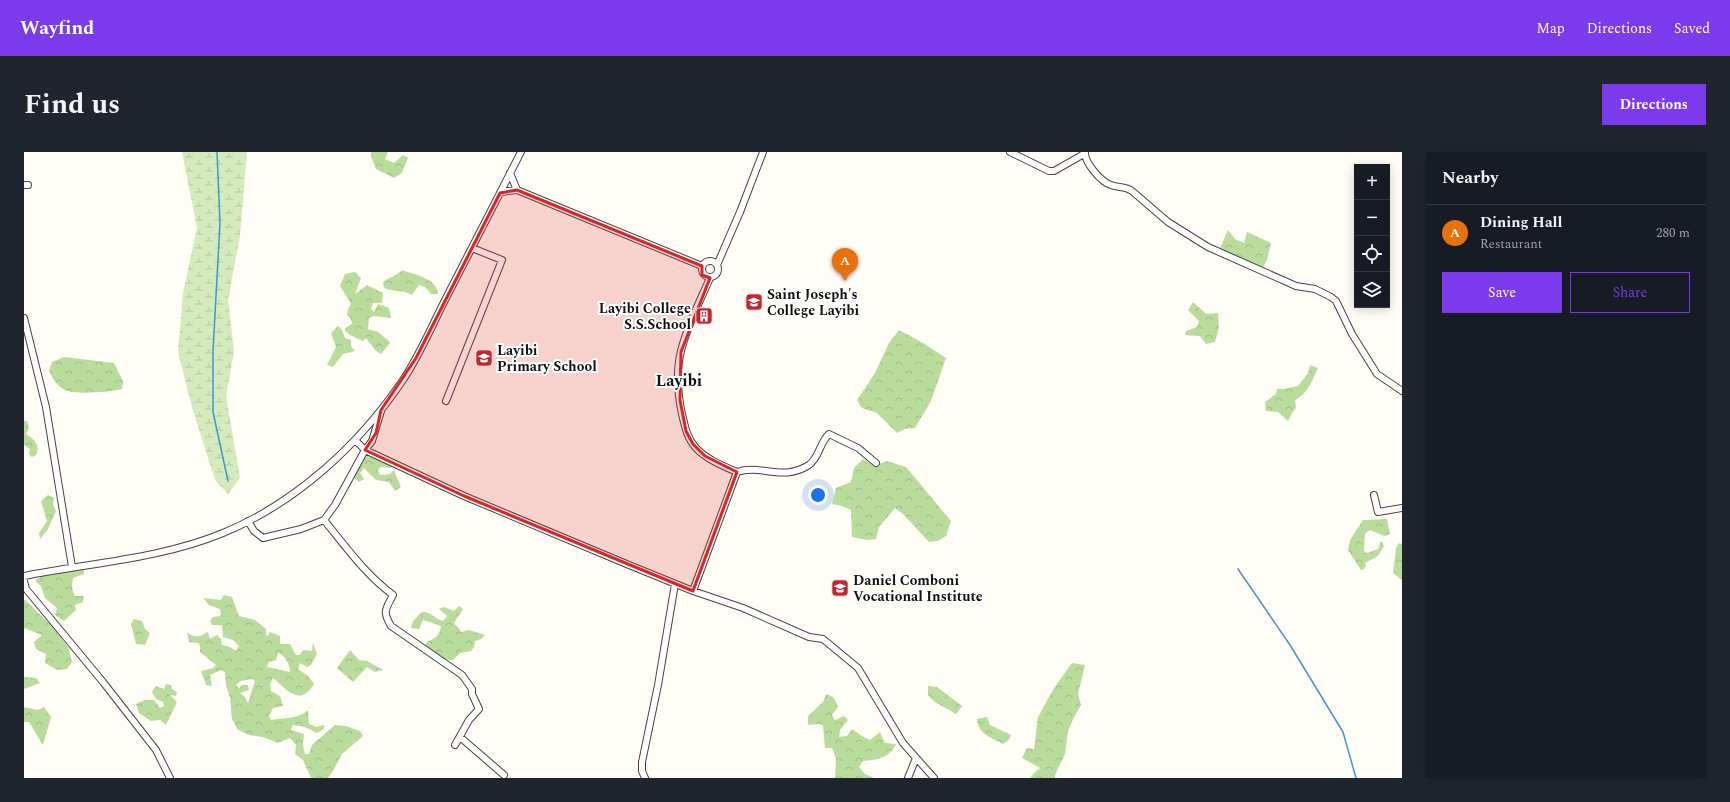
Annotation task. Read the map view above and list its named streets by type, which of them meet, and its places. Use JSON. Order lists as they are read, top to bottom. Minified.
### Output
{"districts":["Layibi"],"places":{"school or university":["Saint Joseph's College Layibi","Layibi Primary School","Daniel Comboni Vocational Institute"],"building":["Layibi College S.S.School"]},"page":{"header":"Wayfind","nav":["Map","Directions","Saved"],"title":"Find us","buttons":["Directions",["Save","Share"]],"heading":"Nearby","map_buttons":["+","−"],"list":[{"mark":"A","name":"Dining Hall","note":"Restaurant","value":"280 m"}],"pins":"A"}}
